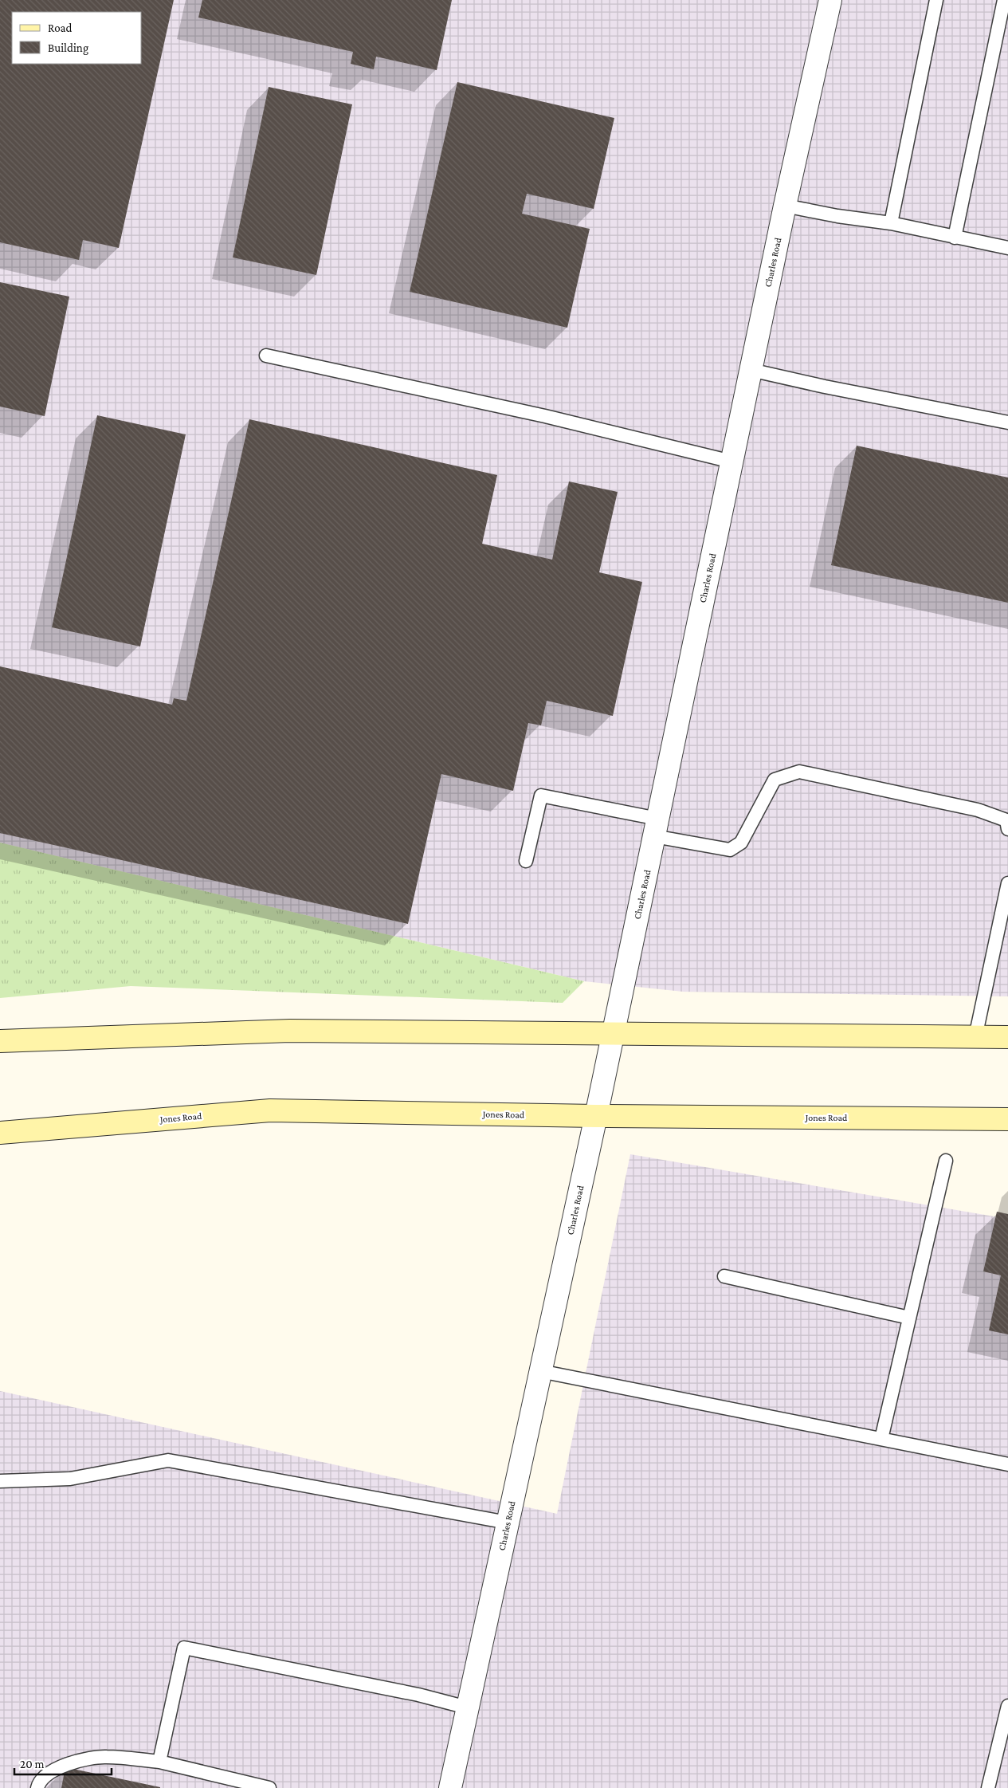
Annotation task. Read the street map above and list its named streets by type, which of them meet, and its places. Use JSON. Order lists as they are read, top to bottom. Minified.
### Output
{"streets":{"main road":["Jones Road"],"street":["Charles Road"]},"crossings":[["Charles Road","Jones Road"]],"legend":["Road","Building"],"scale_bar":"20 m"}
